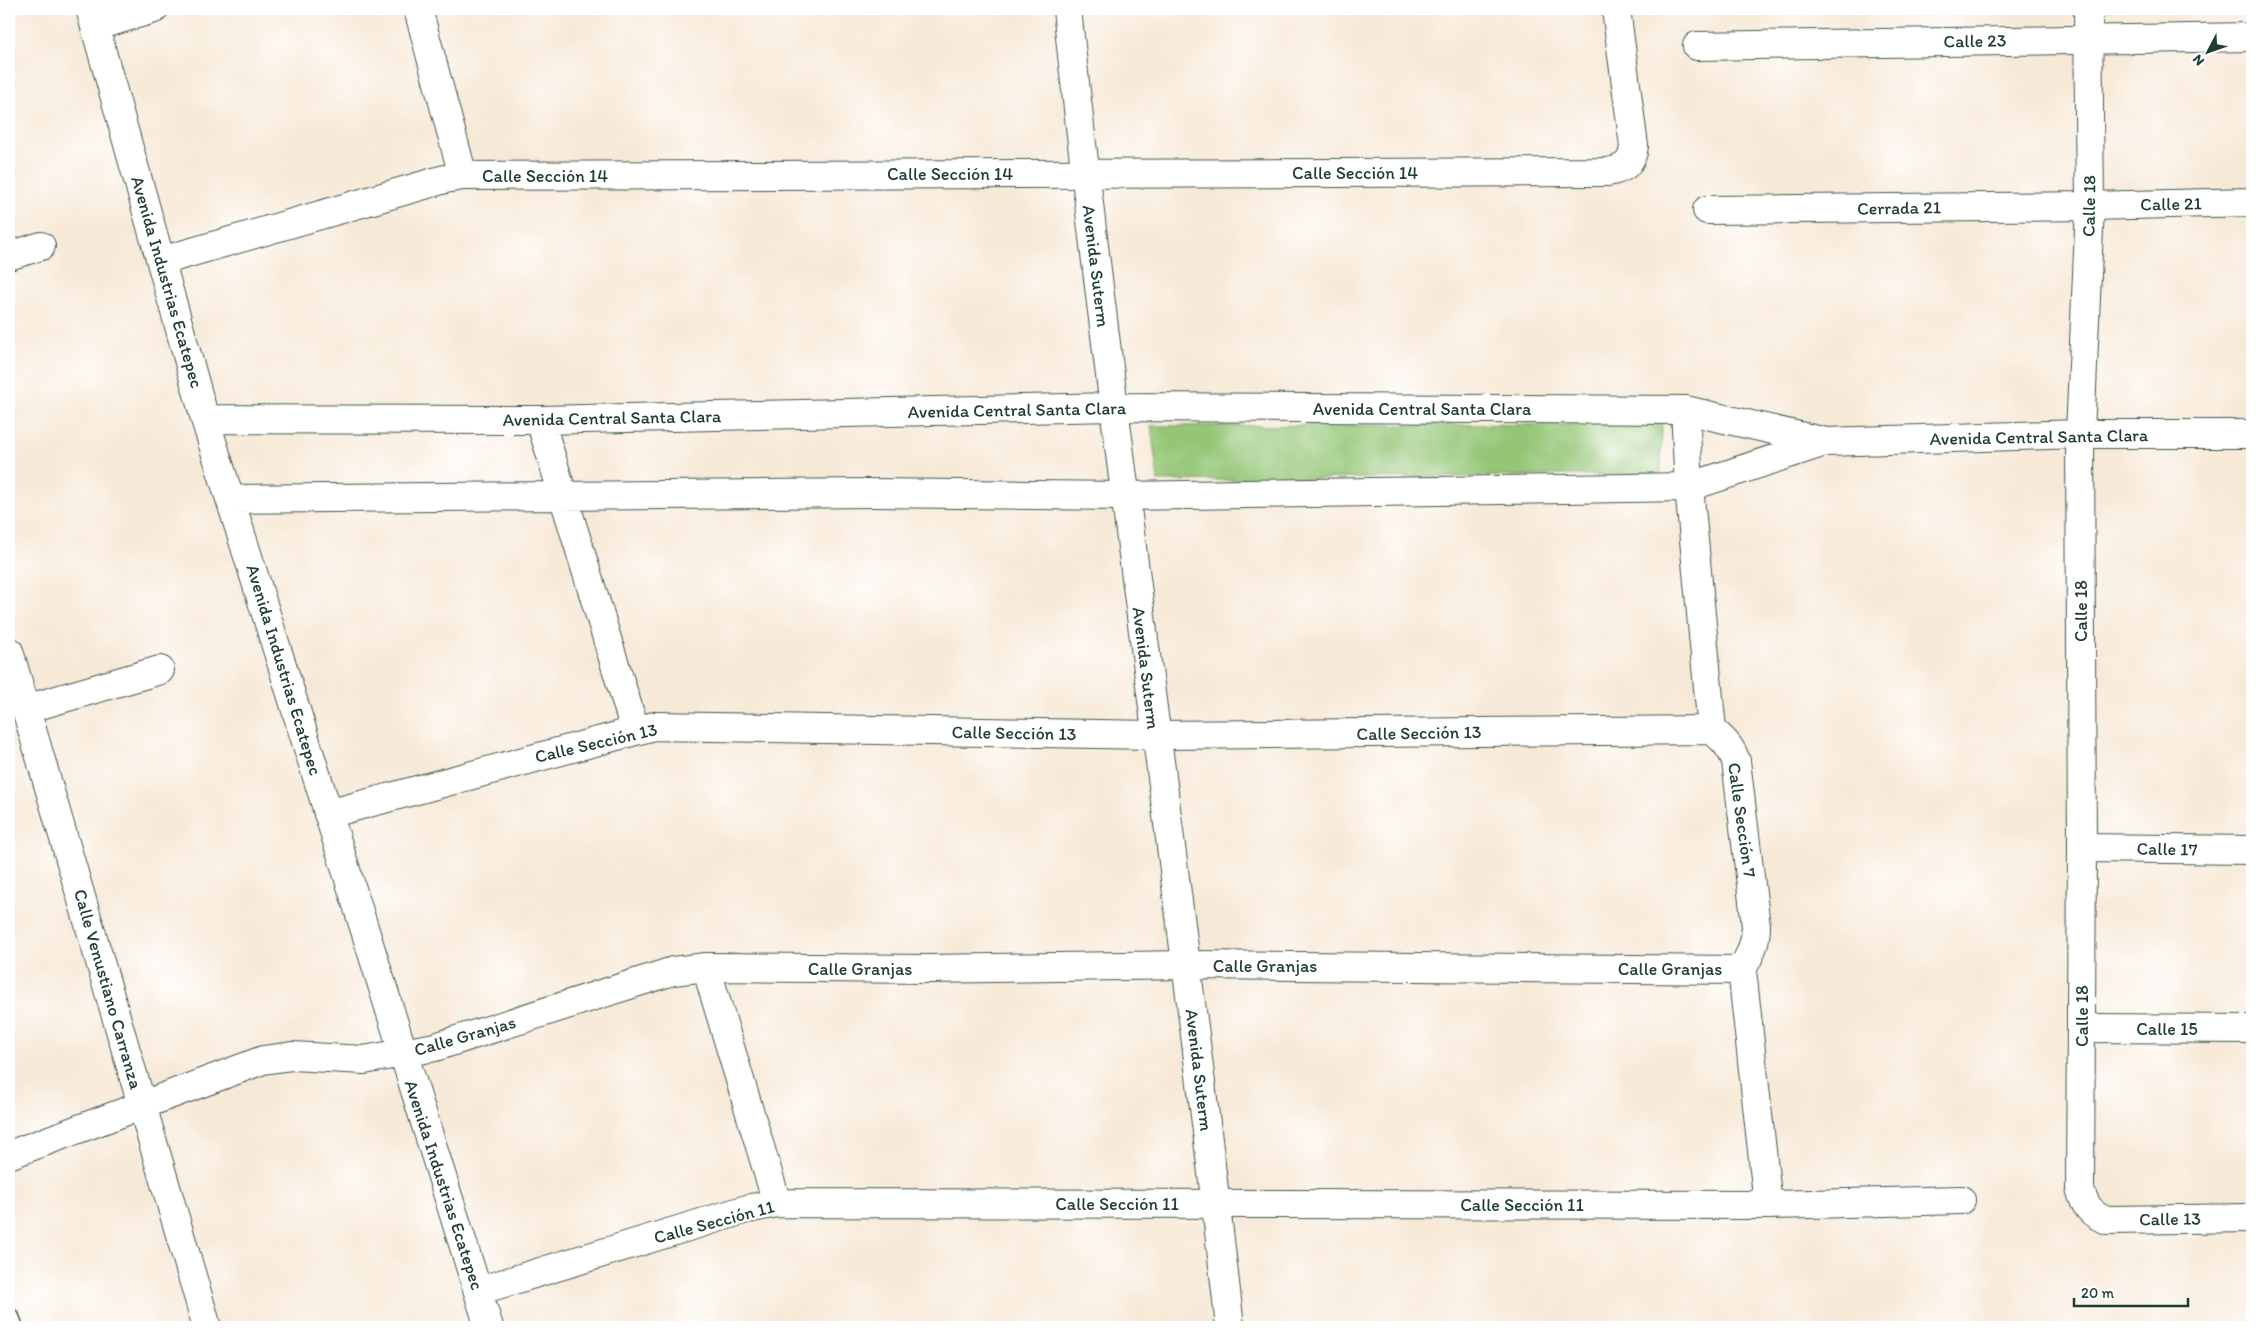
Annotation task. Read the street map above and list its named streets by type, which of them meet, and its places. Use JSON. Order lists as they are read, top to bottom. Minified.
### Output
{"streets":{"street":["Calle 23","Calle Sección 14","Calle 21","Calle 18","Cerrada 21","Avenida Suterm","Avenida Industrias Ecatepec","Avenida Central Santa Clara","Calle Sección 13","Calle Sección 7","Calle 17","Calle Granjas","Calle Venustiano Carranza","Calle 15","Calle Sección 11","Calle 13"]},"crossings":[["Calle 23","Calle 18"],["Calle Sección 14","Avenida Suterm"],["Calle Sección 14","Avenida Industrias Ecatepec"],["Calle 21","Calle 18"],["Calle 21","Cerrada 21"],["Calle 18","Cerrada 21"],["Calle 18","Avenida Central Santa Clara"],["Calle 18","Calle 17"],["Calle 18","Calle 15"],["Calle 18","Calle 13"],["Avenida Suterm","Avenida Central Santa Clara"],["Avenida Suterm","Calle Sección 13"],["Avenida Suterm","Calle Granjas"],["Avenida Suterm","Calle Sección 11"],["Avenida Industrias Ecatepec","Avenida Central Santa Clara"],["Avenida Industrias Ecatepec","Calle Sección 13"],["Avenida Industrias Ecatepec","Calle Granjas"],["Avenida Industrias Ecatepec","Calle Sección 11"],["Calle Sección 13","Calle Sección 7"],["Calle Sección 7","Calle Granjas"],["Calle Granjas","Calle Venustiano Carranza"]],"scale_bar":"20 m","north":"bottom left"}
